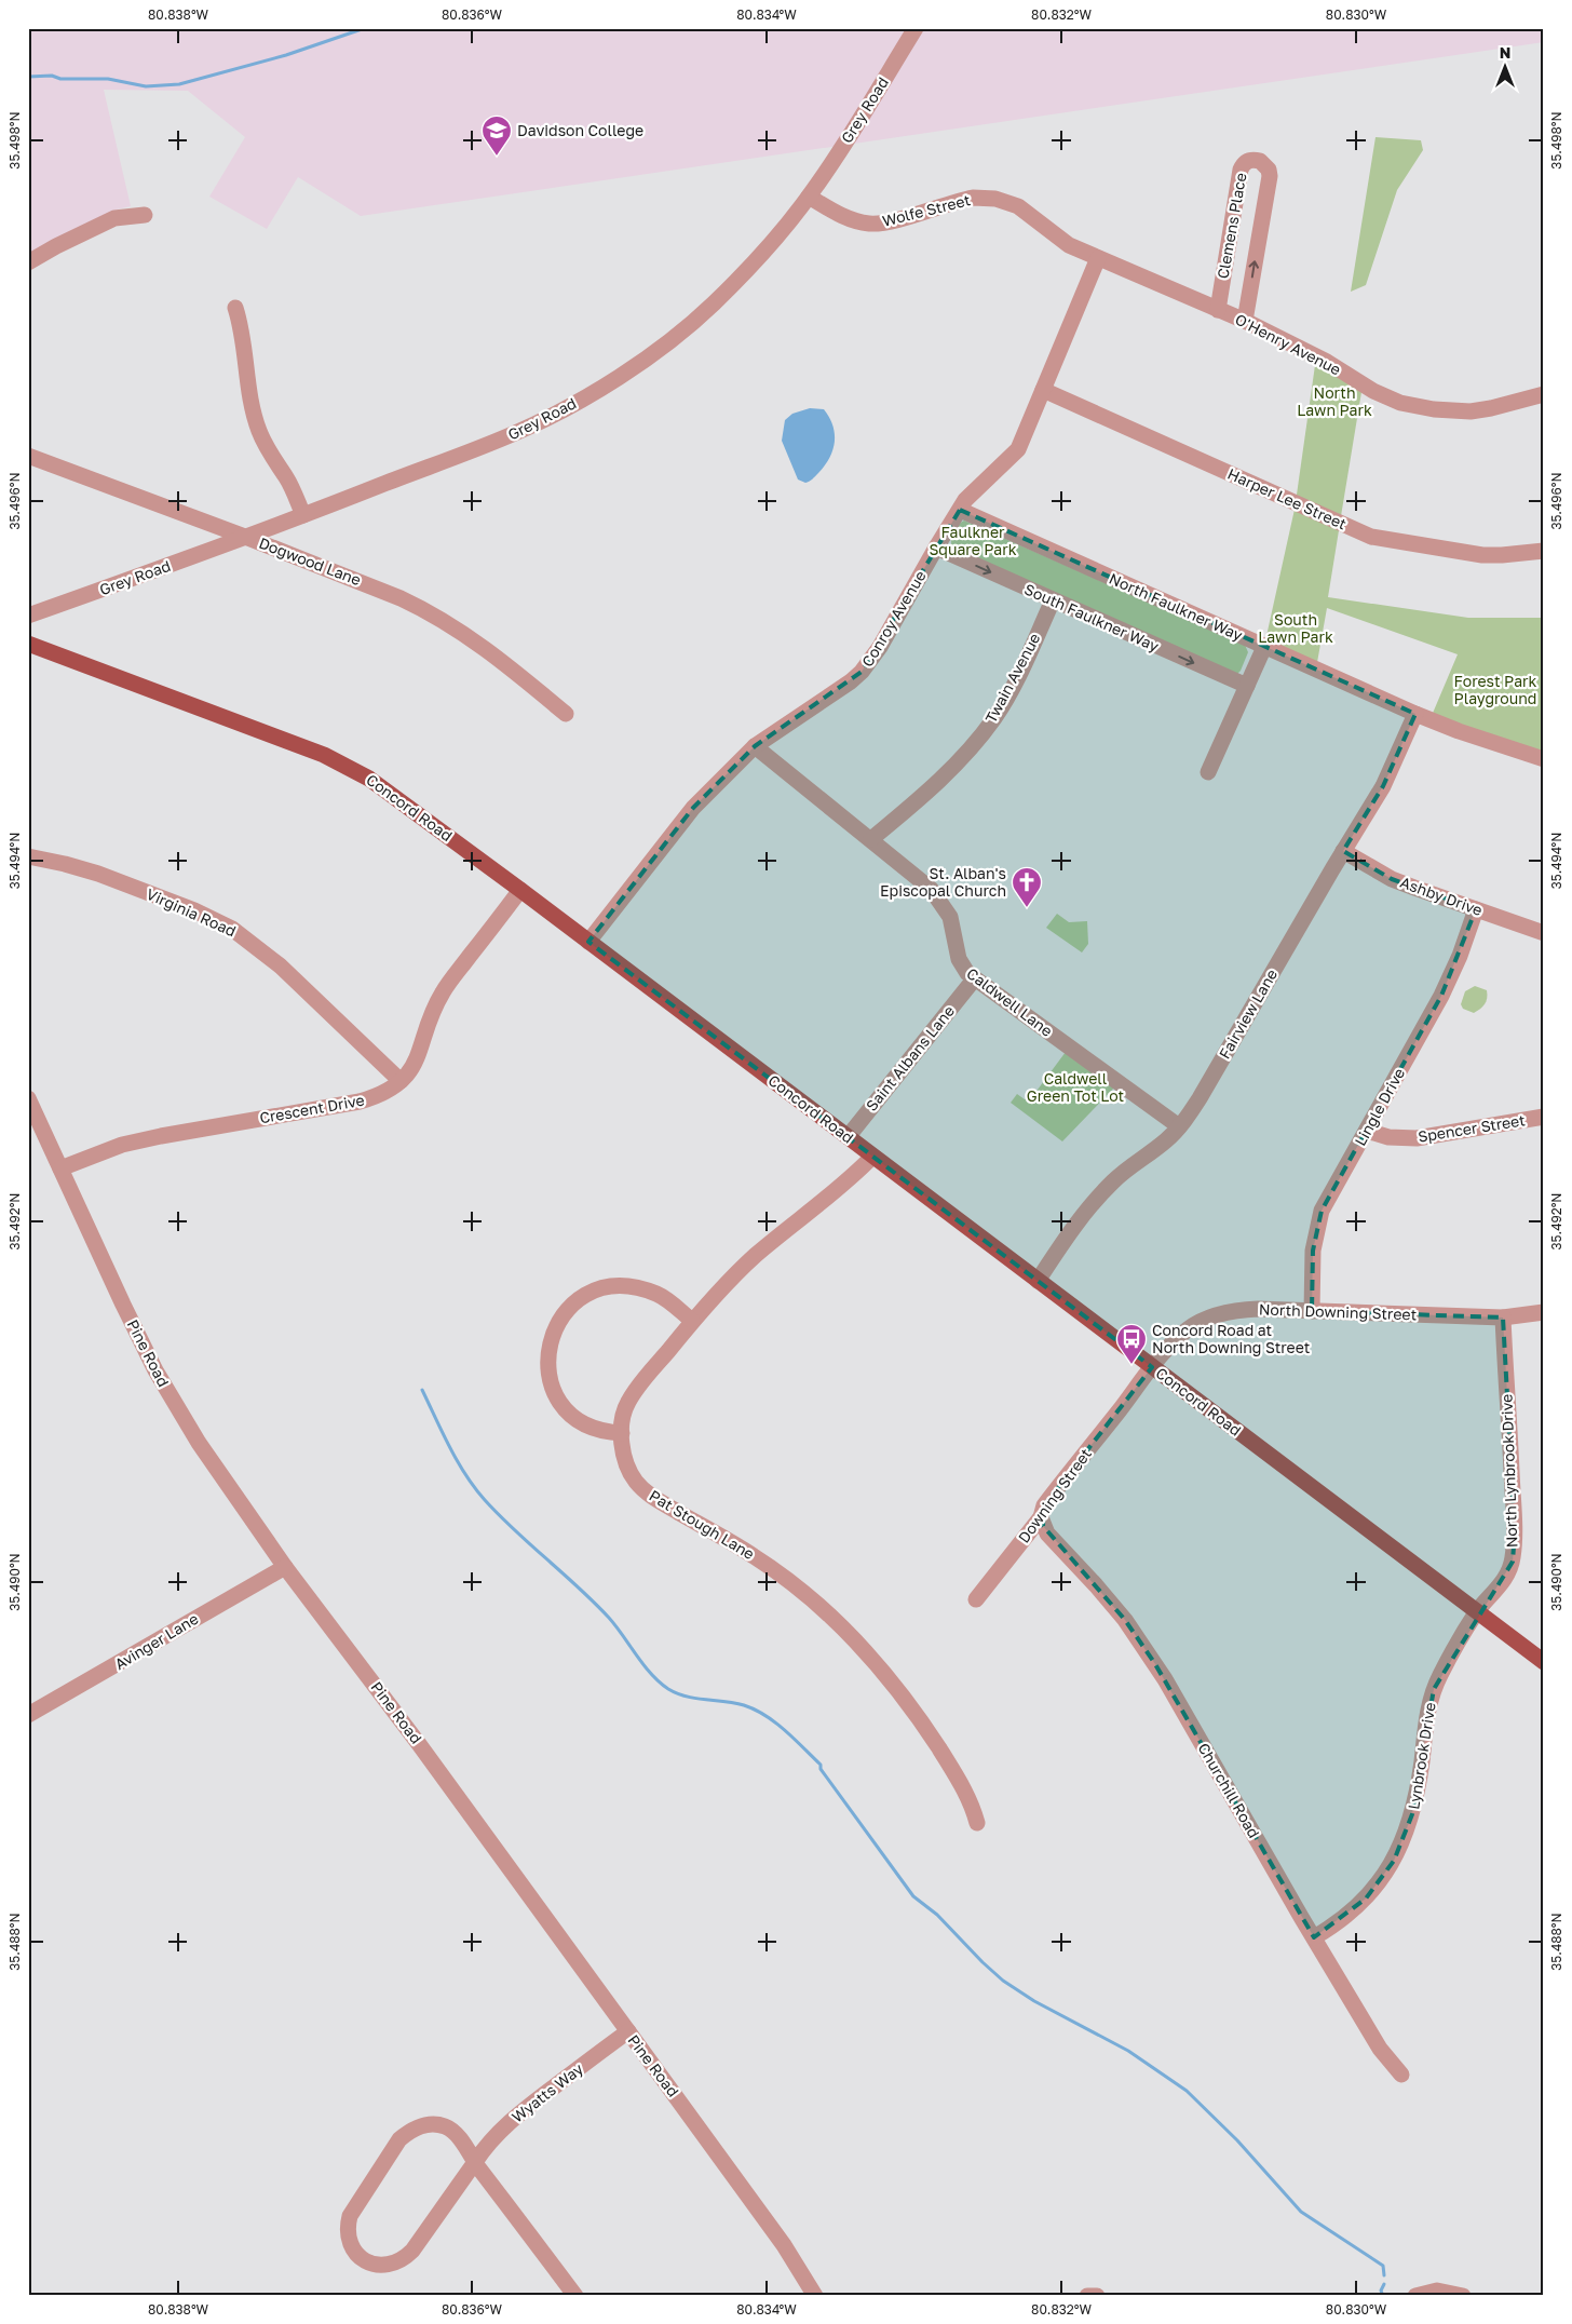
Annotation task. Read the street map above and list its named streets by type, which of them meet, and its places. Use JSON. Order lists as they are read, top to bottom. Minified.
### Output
{"streets":{"main road":["Concord Road"],"street":["Grey Road","Wolfe Street","Clemens Place","O'Henry Avenue","Harper Lee Street","Dogwood Lane","North Faulkner Way","South Faulkner Way","Conroy Avenue","Twain Avenue","Ashby Drive","Virginia Road","Caldwell Lane","Fairview Lane","Saint Albans Lane","Lingle Drive","Crescent Drive","Spencer Street","North Downing Street","Pine Road","North Lynbrook Drive","Downing Street","Pat Stough Lane","Avinger Lane","Lynbrook Drive","Churchill Road","Wyatts Way"]},"crossings":[["Grey Road","Wolfe Street"],["Grey Road","Dogwood Lane"],["Wolfe Street","O'Henry Avenue"],["Wolfe Street","Conroy Avenue"],["Clemens Place","O'Henry Avenue"],["O'Henry Avenue","Conroy Avenue"],["Harper Lee Street","Conroy Avenue"],["North Faulkner Way","Conroy Avenue"],["North Faulkner Way","Fairview Lane"],["South Faulkner Way","Conroy Avenue"],["South Faulkner Way","Twain Avenue"],["Conroy Avenue","Concord Road"],["Conroy Avenue","Caldwell Lane"],["Twain Avenue","Caldwell Lane"],["Concord Road","Fairview Lane"],["Concord Road","Saint Albans Lane"],["Concord Road","Crescent Drive"],["Concord Road","North Downing Street"],["Concord Road","North Lynbrook Drive"],["Concord Road","Downing Street"],["Concord Road","Pat Stough Lane"],["Concord Road","Lynbrook Drive"],["Ashby Drive","Fairview Lane"],["Ashby Drive","Lingle Drive"],["Virginia Road","Crescent Drive"],["Caldwell Lane","Fairview Lane"],["Caldwell Lane","Saint Albans Lane"],["Lingle Drive","Spencer Street"],["Lingle Drive","North Downing Street"],["Crescent Drive","Pine Road"],["North Downing Street","North Lynbrook Drive"],["North Downing Street","Downing Street"],["Pine Road","Avinger Lane"],["Pine Road","Wyatts Way"],["North Lynbrook Drive","Lynbrook Drive"],["Downing Street","Churchill Road"],["Lynbrook Drive","Churchill Road"]],"one_way":["South Faulkner Way"],"parks":["North Lawn Park","Faulkner Square Park","South Lawn Park","Forest Park Playground","Caldwell Green Tot Lot"],"places":{"school or university":["Davidson College"],"church":["St. Alban's Episcopal Church"],"bus stop":["Concord Road at North Downing Street"]},"north":"top","coordinates":["80.838°W","80.836°W","80.834°W","80.832°W","80.830°W","35.498°N","35.496°N","35.494°N","35.492°N","35.490°N","35.488°N"]}
